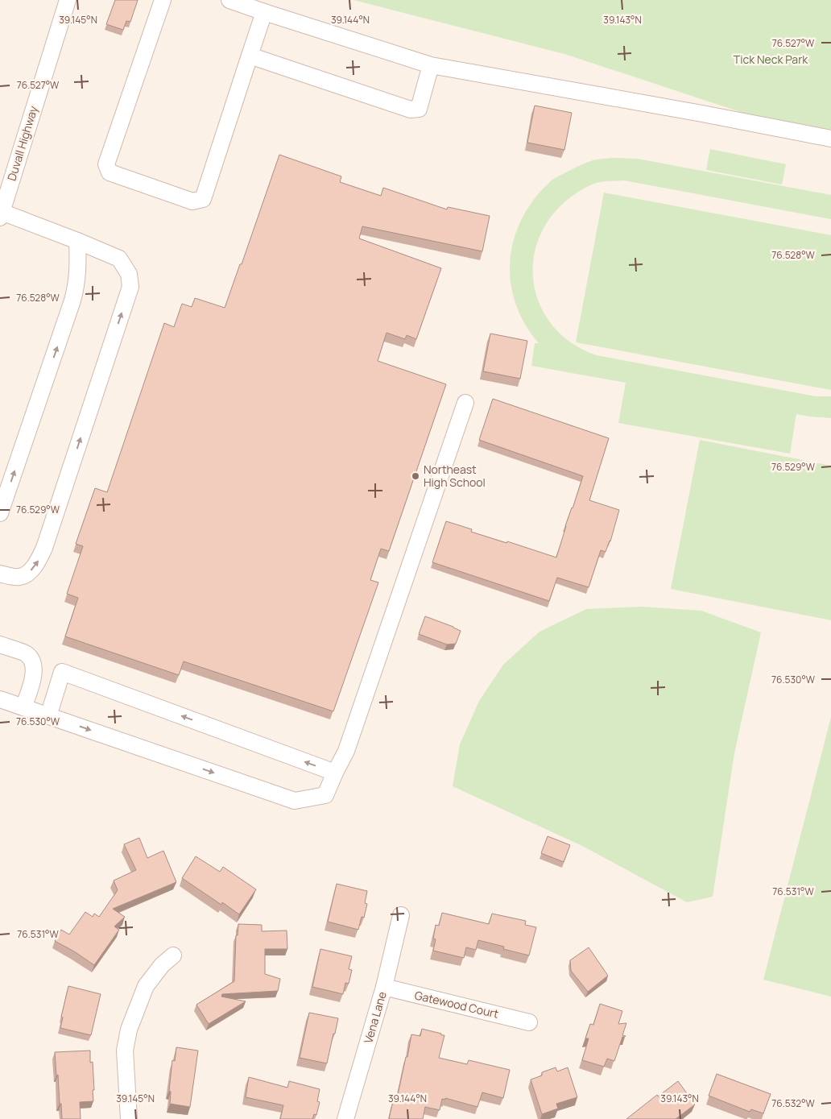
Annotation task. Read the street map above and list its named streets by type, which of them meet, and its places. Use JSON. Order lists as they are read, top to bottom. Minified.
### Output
{"streets":{"street":["Duvall Highway","Gatewood Court","Vena Lane"]},"crossings":[["Gatewood Court","Vena Lane"]],"parks":["Tick Neck Park"],"places":["Northeast High School"],"coordinates":["39.145°N","39.144°N","39.143°N","76.527°W","76.528°W","76.529°W","76.530°W","76.531°W","76.532°W"]}
